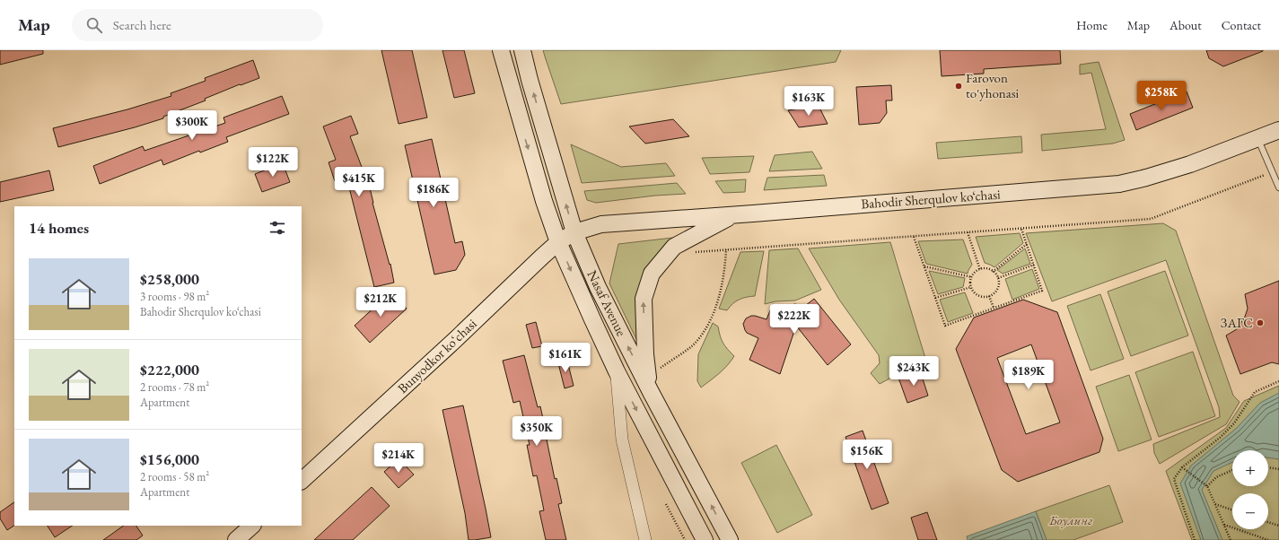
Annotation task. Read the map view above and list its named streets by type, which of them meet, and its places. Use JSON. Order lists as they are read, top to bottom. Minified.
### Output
{"streets":{"main road":["Bahodir Sherqulov ko‘chasi","Nasaf Avenue","Bunyodkor koʻchasi"]},"crossings":[["Bahodir Sherqulov ko‘chasi","Nasaf Avenue"],["Bahodir Sherqulov ko‘chasi","Bunyodkor koʻchasi"],["Nasaf Avenue","Bunyodkor koʻchasi"]],"parks":["Боулинг"],"places":["Farovon to'yhonasi","ЗАГС"],"page":{"header":"Map","search":"Search here","nav":["Home","Map","About","Contact"],"price":["$258K","$163K","$300K","$122K","$415K","$186K","$212K","$222K","$161K","$243K","$189K","$350K","$156K","$214K"],"heading":"14 homes","list":[{"name":"$258,000","note":"3 rooms · 98 m² · Bahodir Sherqulov ko‘chasi"},{"name":"$222,000","note":"2 rooms · 78 m² · Apartment"},{"name":"$156,000","note":"2 rooms · 58 m² · Apartment"}],"map_buttons":["+","−"]}}
